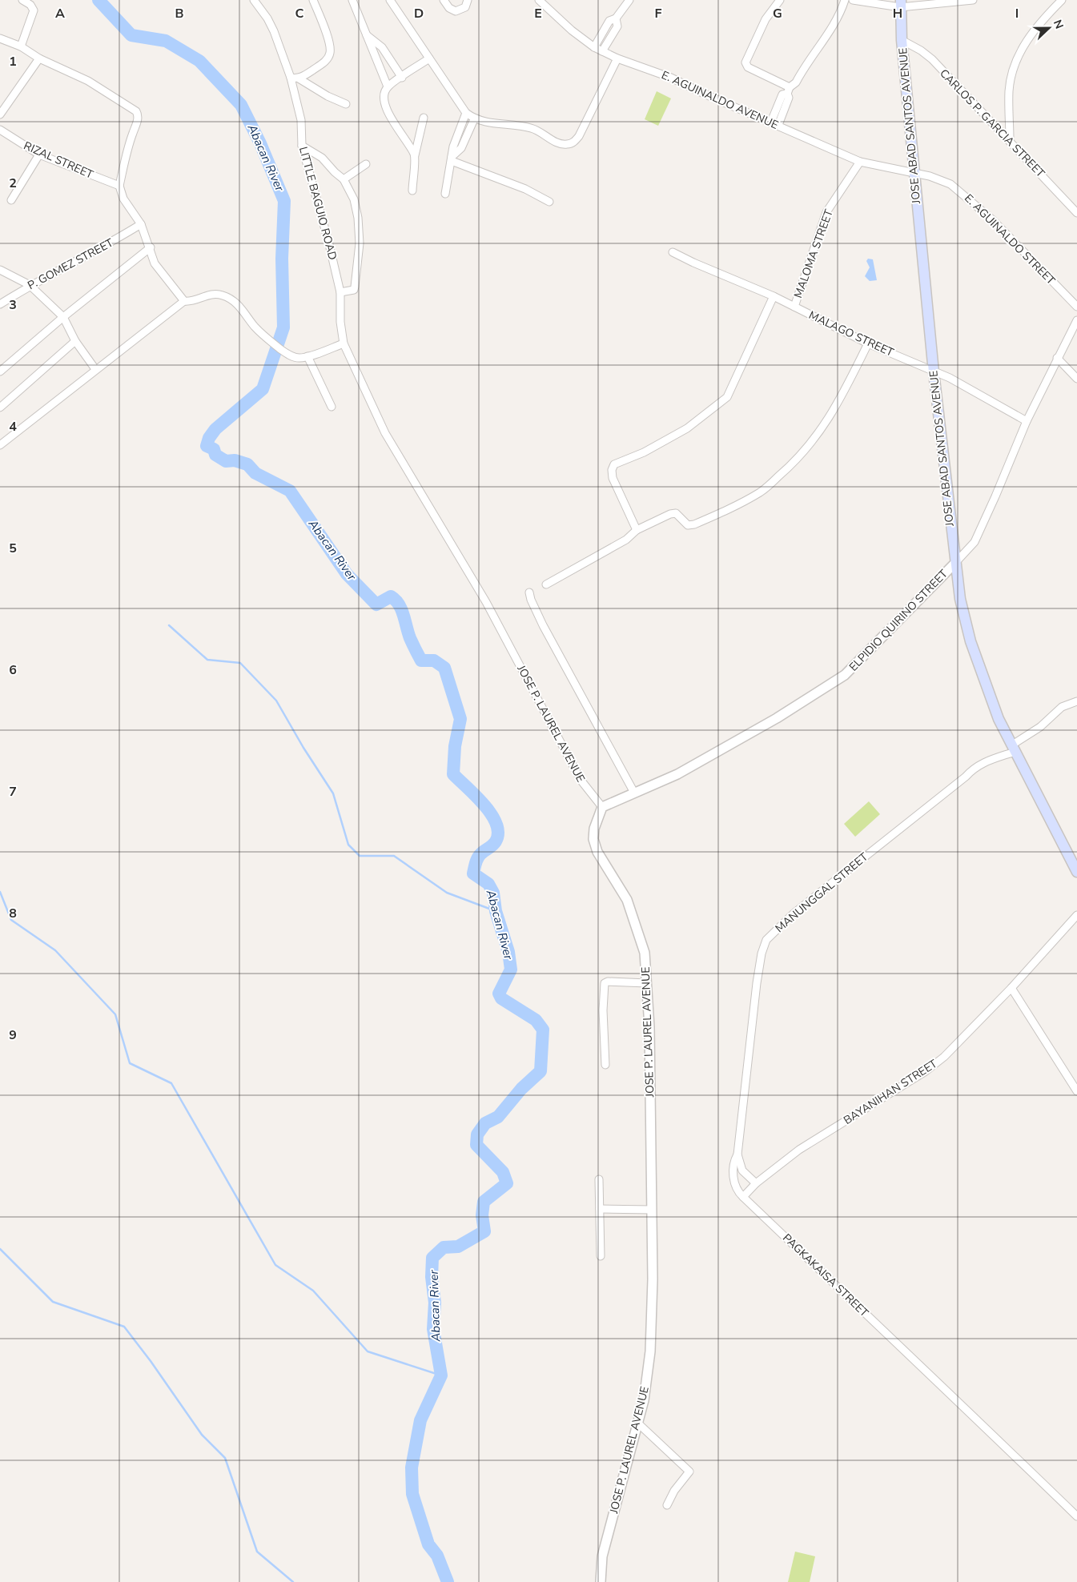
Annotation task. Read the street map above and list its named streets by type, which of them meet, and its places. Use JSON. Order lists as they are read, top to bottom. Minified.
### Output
{"streets":{"main road":["JOSE ABAD SANTOS AVENUE"],"street":["E. AGUINALDO AVENUE","CARLOS P. GARCIA STREET","RIZAL STREET","LITTLE BAGUIO ROAD","E. AGUINALDO STREET","MALOMA STREET","P. GOMEZ STREET","MALAGO STREET","ELPIDIO QUIRINO STREET","JOSE P. LAUREL AVENUE","MANUNGGAL STREET","BAYANIHAN STREET","PAGKAKAISA STREET"]},"crossings":[["E. AGUINALDO AVENUE","JOSE ABAD SANTOS AVENUE"],["E. AGUINALDO AVENUE","E. AGUINALDO STREET"],["E. AGUINALDO AVENUE","MALOMA STREET"],["CARLOS P. GARCIA STREET","JOSE ABAD SANTOS AVENUE"],["JOSE ABAD SANTOS AVENUE","E. AGUINALDO STREET"],["JOSE ABAD SANTOS AVENUE","MALAGO STREET"],["JOSE ABAD SANTOS AVENUE","ELPIDIO QUIRINO STREET"],["JOSE ABAD SANTOS AVENUE","MANUNGGAL STREET"],["LITTLE BAGUIO ROAD","JOSE P. LAUREL AVENUE"],["MALOMA STREET","MALAGO STREET"],["MALAGO STREET","ELPIDIO QUIRINO STREET"],["ELPIDIO QUIRINO STREET","JOSE P. LAUREL AVENUE"]],"water":["Abacan River"],"north":"right","grid":{"columns":["A","B","C","D","E","F","G","H","I"],"rows":["1","2","3","4","5","6","7","8","9"]}}
